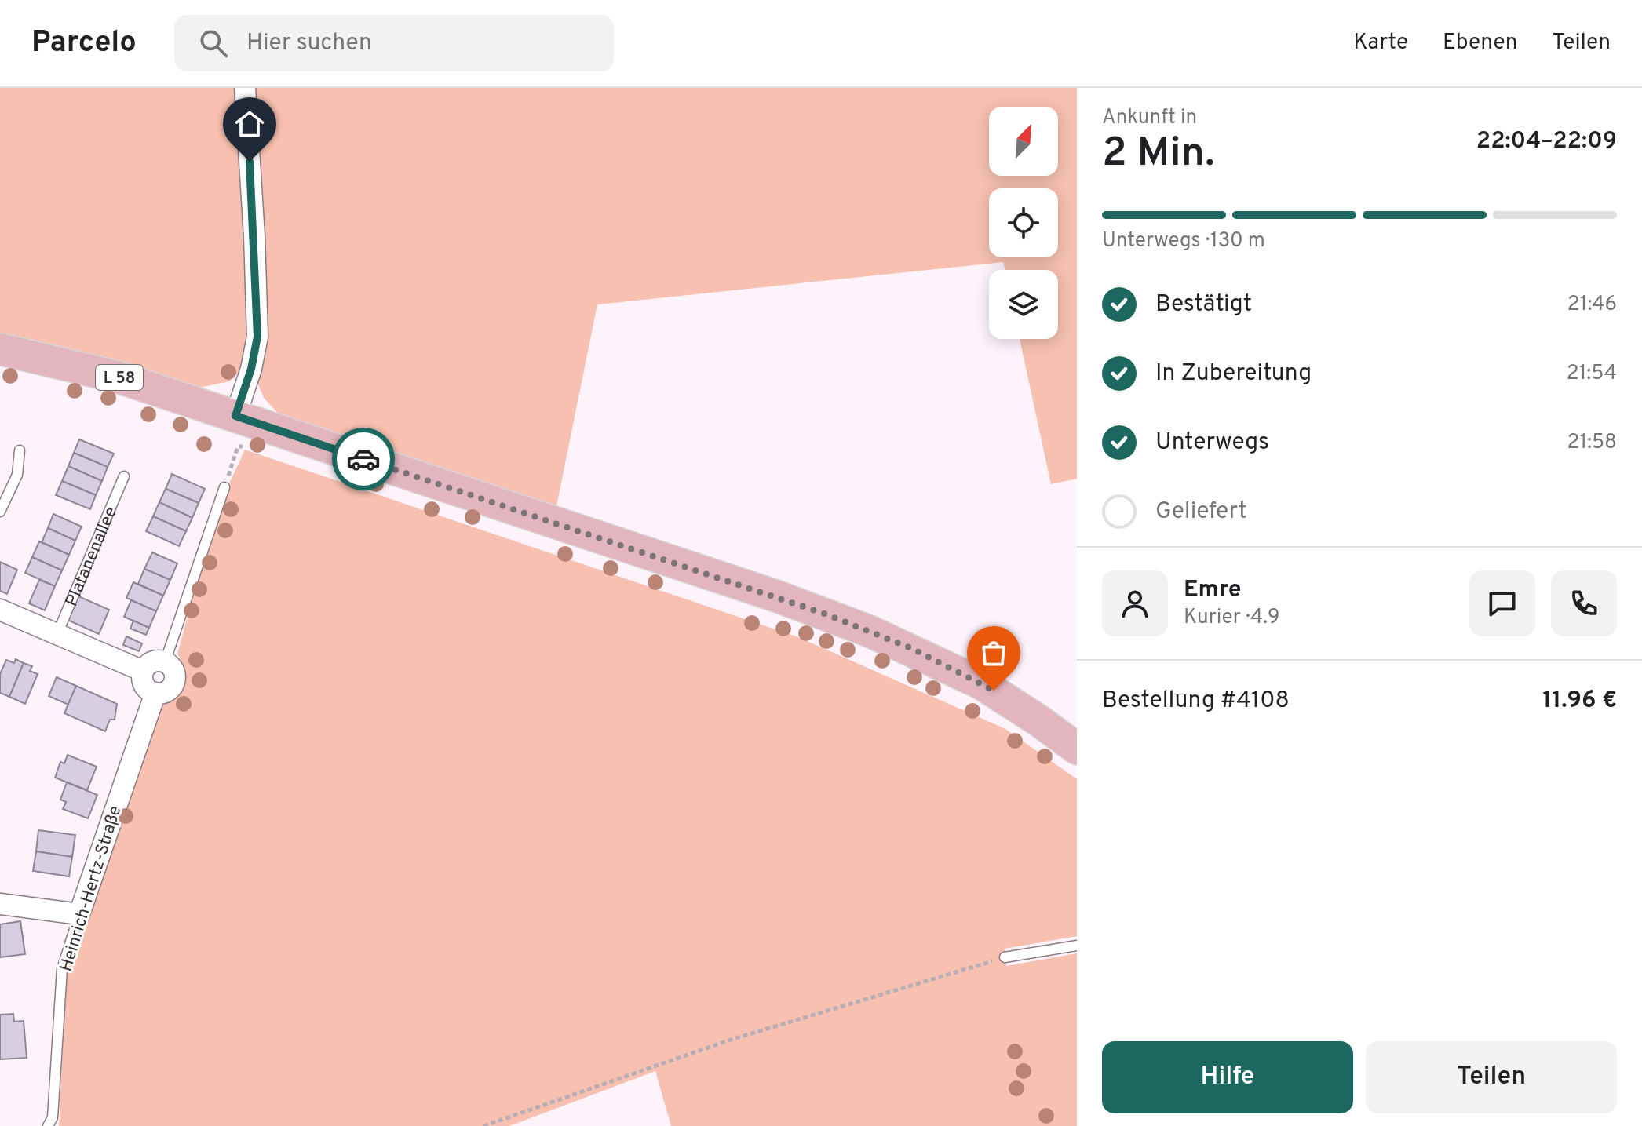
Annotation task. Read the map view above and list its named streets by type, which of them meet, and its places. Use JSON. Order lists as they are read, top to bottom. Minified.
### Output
{"streets":{"main road":["L 58"],"street":["Heinrich-Hertz-Straße"],"lane":["Platanenallee"]},"north":"top right","page":{"header":"Parcelo","search":"Hier suchen","nav":["Karte","Ebenen","Teilen"],"heading":["2 Min.","Ankunft in","22:04–22:09"],"panel":["Emre","Kurier · 4.9","Bestellung #4108","11.96 €"],"bar":"Unterwegs · 130 m","list":[["Bestätigt","21:46"],["In Zubereitung","21:54"],["Unterwegs","21:58"],"Geliefert"],"buttons":["Hilfe","Teilen"]}}
